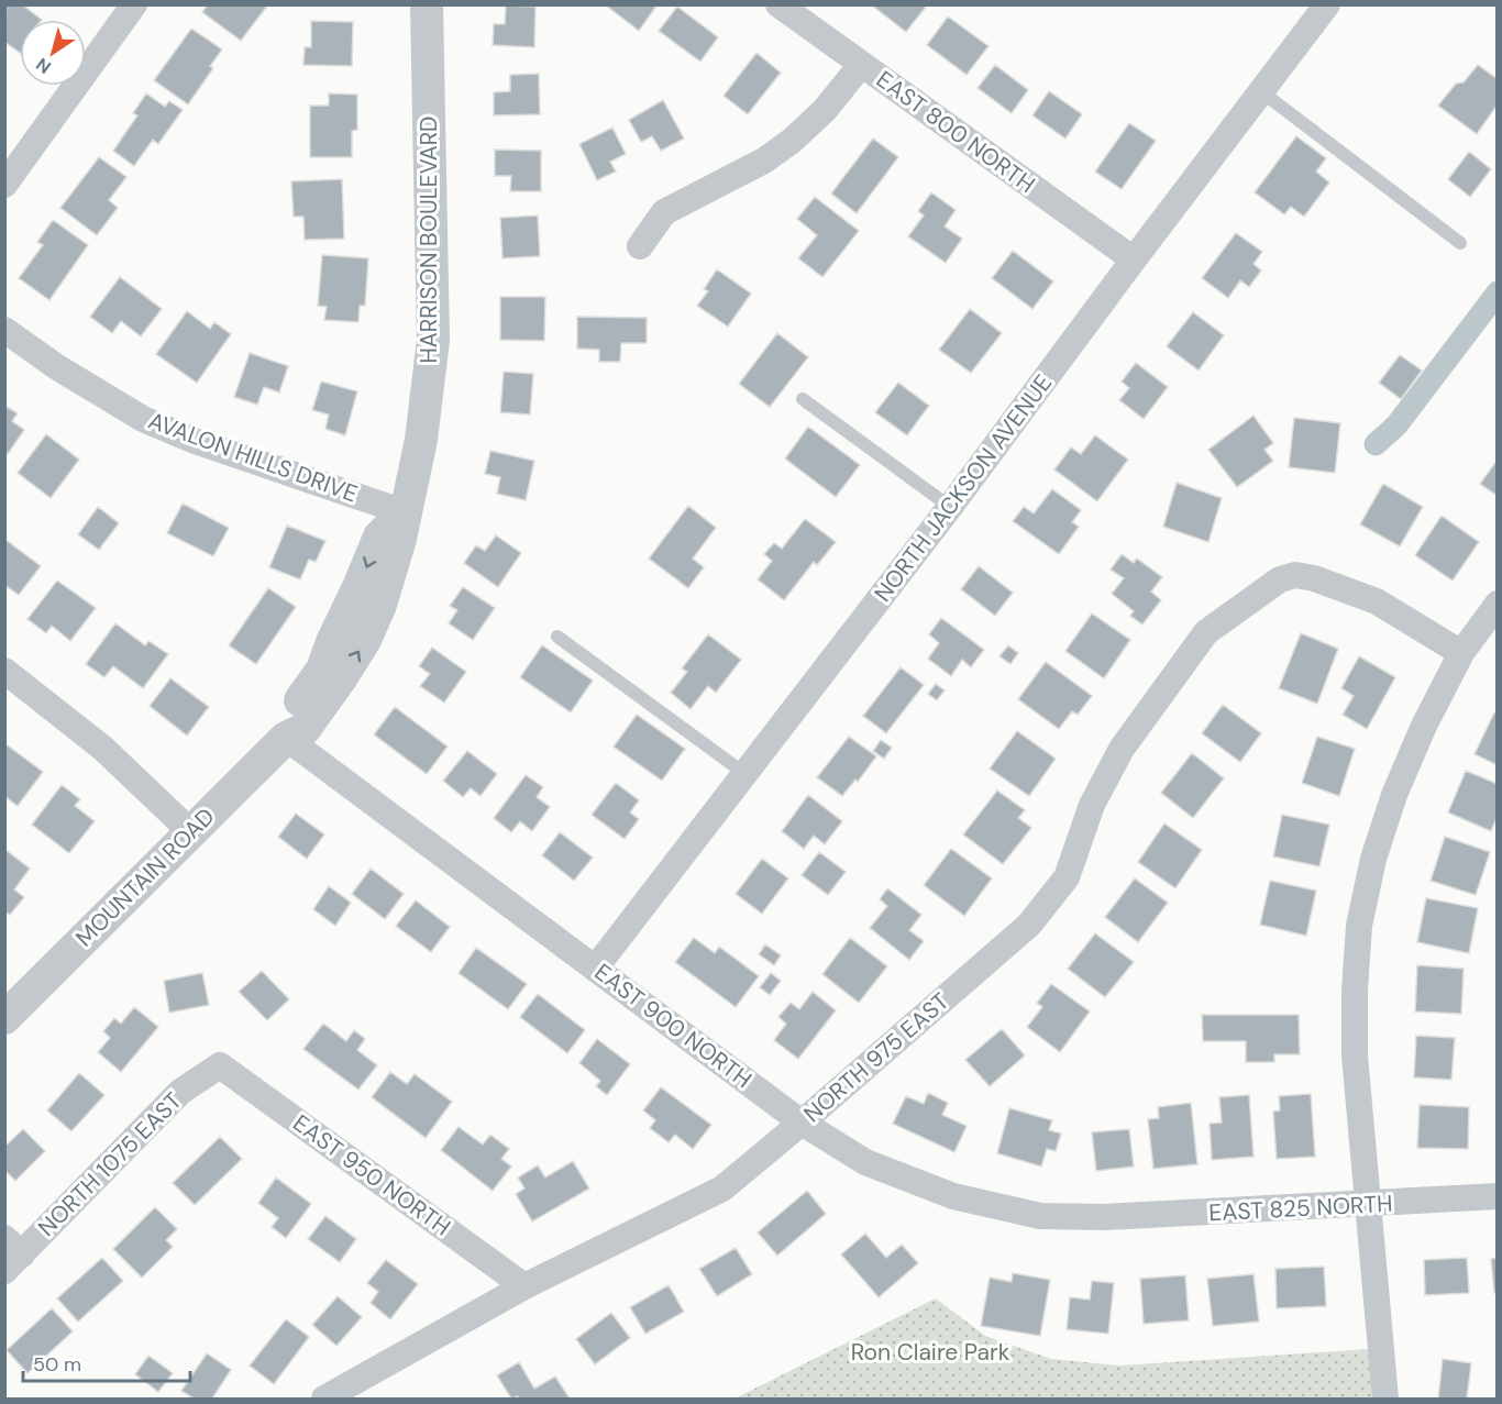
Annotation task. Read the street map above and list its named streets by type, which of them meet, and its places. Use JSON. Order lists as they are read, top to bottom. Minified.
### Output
{"streets":{"street":["EAST 800 NORTH","HARRISON BOULEVARD","AVALON HILLS DRIVE","NORTH JACKSON AVENUE","MOUNTAIN ROAD","EAST 900 NORTH","NORTH 975 EAST","NORTH 1075 EAST","EAST 950 NORTH","EAST 825 NORTH"]},"crossings":[["EAST 800 NORTH","NORTH JACKSON AVENUE"],["HARRISON BOULEVARD","AVALON HILLS DRIVE"],["HARRISON BOULEVARD","MOUNTAIN ROAD"],["AVALON HILLS DRIVE","MOUNTAIN ROAD"],["NORTH JACKSON AVENUE","EAST 900 NORTH"],["MOUNTAIN ROAD","EAST 900 NORTH"],["EAST 900 NORTH","NORTH 975 EAST"],["EAST 900 NORTH","EAST 825 NORTH"],["NORTH 975 EAST","EAST 950 NORTH"],["NORTH 1075 EAST","EAST 950 NORTH"]],"parks":["Ron Claire Park"],"scale_bar":"50 m","north":"bottom left"}
